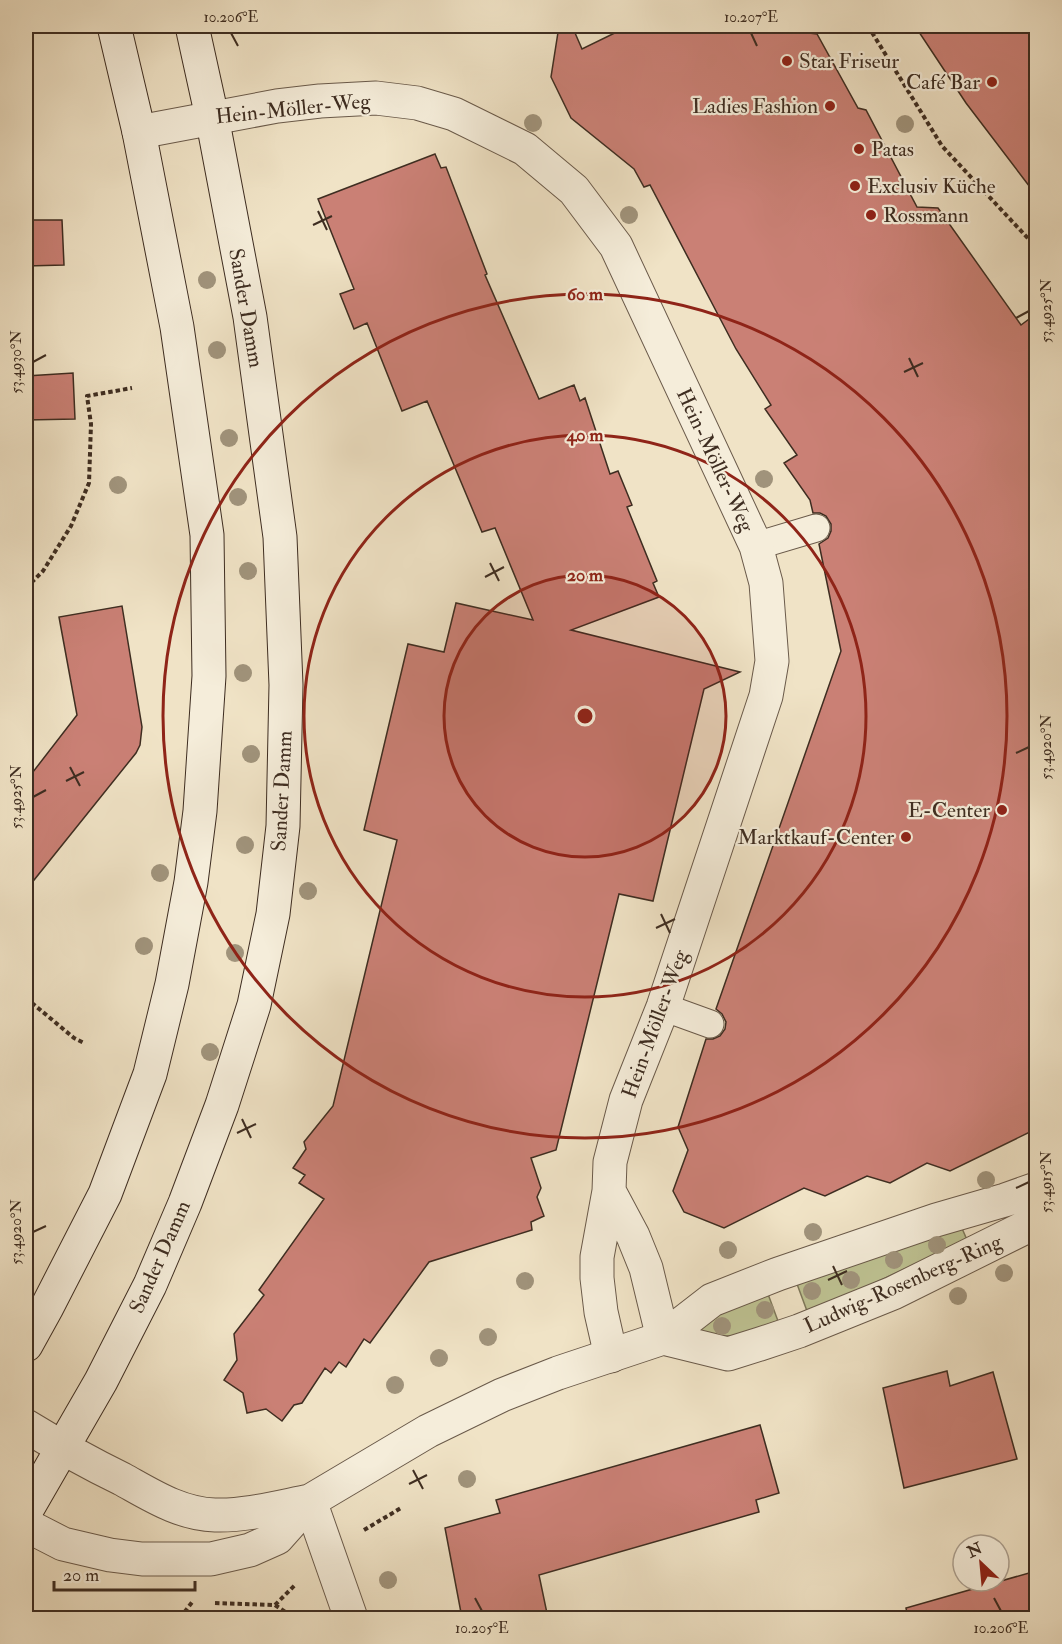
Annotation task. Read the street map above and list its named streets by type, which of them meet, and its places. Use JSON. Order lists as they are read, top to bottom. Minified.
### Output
{"streets":{"street":["Hein-Möller-Weg","Sander Damm","Ludwig-Rosenberg-Ring"]},"crossings":[["Hein-Möller-Weg","Sander Damm"],["Hein-Möller-Weg","Ludwig-Rosenberg-Ring"],["Sander Damm","Ludwig-Rosenberg-Ring"]],"places":["Star Friseur","Café Bar","Ladies Fashion","Patas","Exclusiv Küche","Rossmann","E-Center","Marktkauf-Center"],"scale_bar":"20 m","north":"top left","coordinates":["10.206°E","10.207°E","53.4925°N","53.4930°N","53.4920°N","53.4915°N","10.205°E"],"rings":["60 m","40 m","20 m"]}
